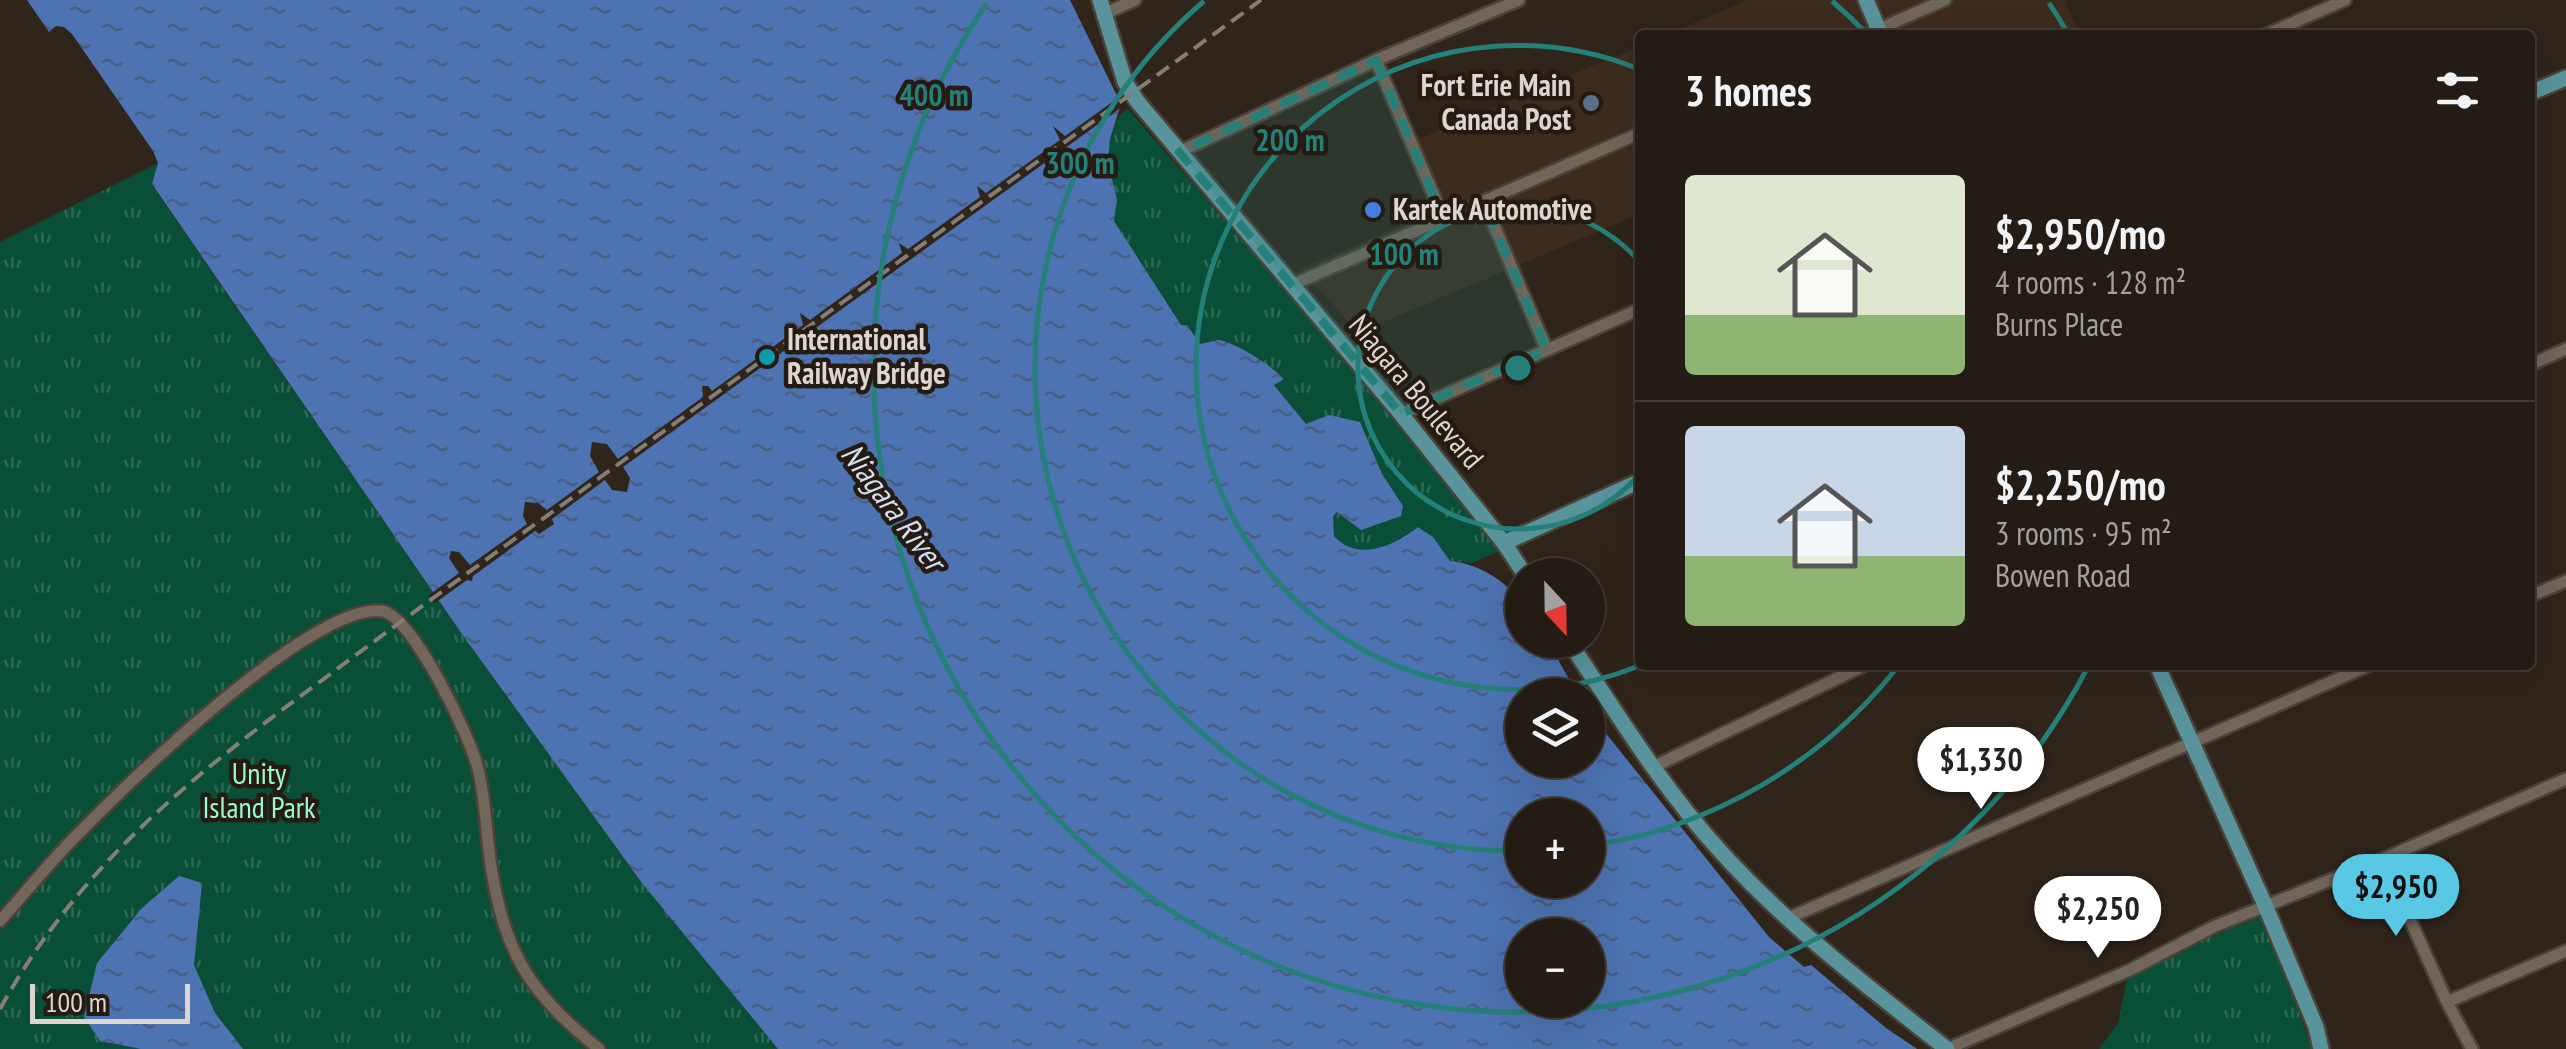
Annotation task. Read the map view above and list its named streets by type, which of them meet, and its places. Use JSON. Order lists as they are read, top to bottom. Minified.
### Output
{"streets":{"main road":["Niagara Boulevard"]},"water":["Niagara River"],"parks":["Unity Island Park"],"places":["Fort Erie Main Canada Post","Kartek Automotive","International Railway Bridge"],"scale_bar":"100 m","north":"bottom","page":{"heading":"3 homes","list":[{"name":"$2,950/mo","note":"4 rooms · 128 m² · Burns Place"},{"name":"$2,250/mo","note":"3 rooms · 95 m² · Bowen Road"}],"map_buttons":["+","−"],"price":["$1,330","$2,950","$2,250"],"scale":"100 m"},"rings":["400 m","200 m","300 m","100 m"]}
